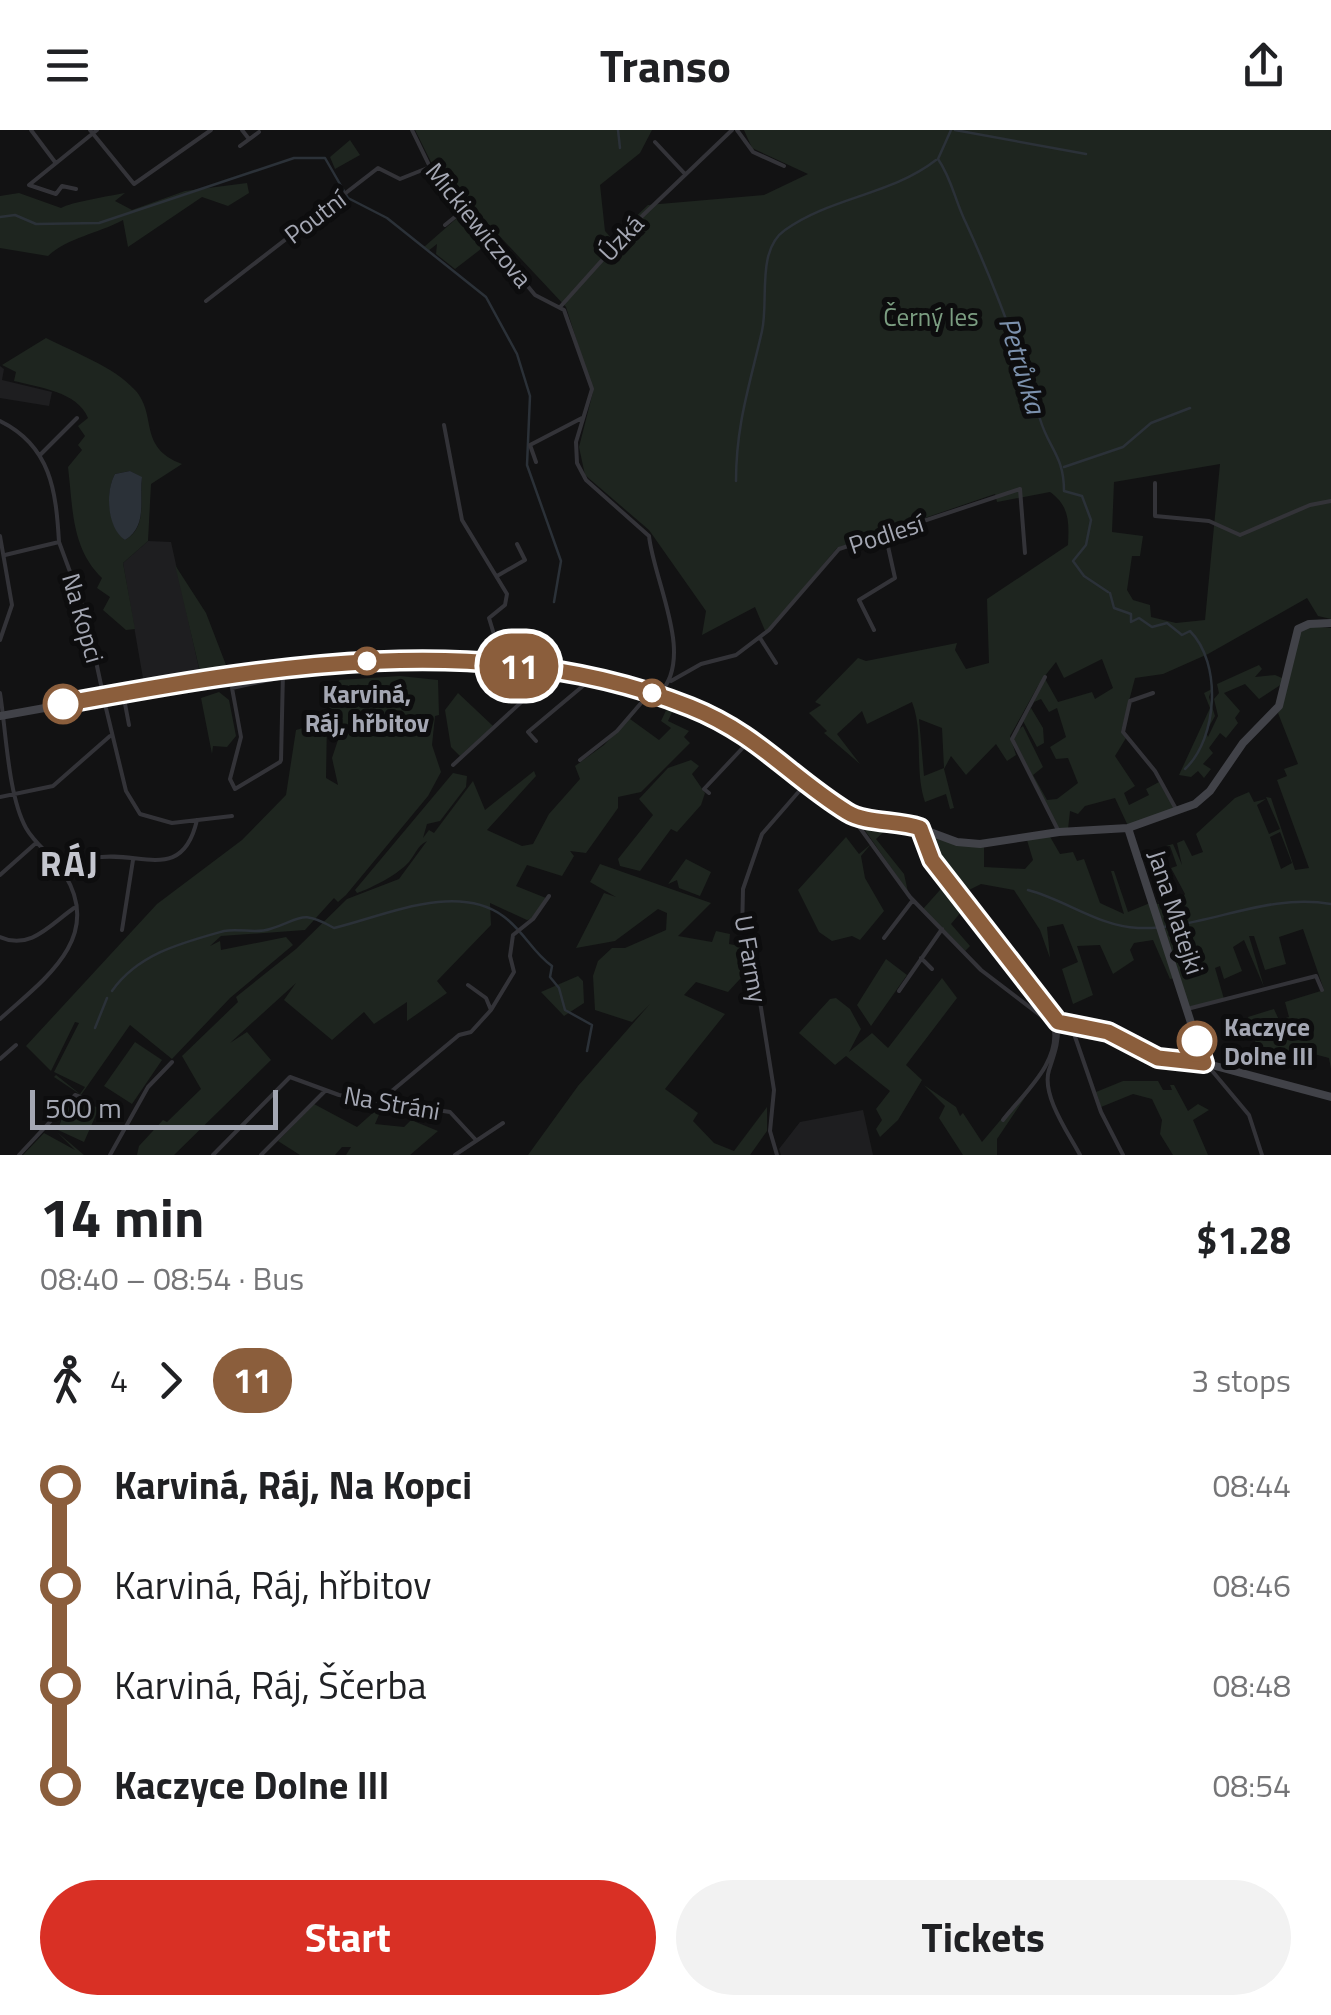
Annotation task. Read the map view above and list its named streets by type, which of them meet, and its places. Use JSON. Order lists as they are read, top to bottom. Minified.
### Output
{"streets":{"street":["Poutní","Mickiewiczova","Úzká","Podlesí","Na Kopci","Jana Matejki","U Farmy","Na Stráni"]},"crossings":[["Poutní","Mickiewiczova"],["Mickiewiczova","Úzká"]],"districts":["RÁJ"],"water":["Petrůvka"],"parks":["Černý les"],"places":["Karviná, Ráj, hřbitov","Kaczyce Dolne III"],"lines":["bus line 11"],"scale_bar":"500 m","page":{"header":"Transo","on_map":"11","scale":"500 m","heading":["14 min","08:40 – 08:54 · Bus","$1.28"],"legs":["4","11","3 stops"],"list":[{"name":"Karviná, Ráj, Na Kopci","value":"08:44"},{"name":"Karviná, Ráj, hřbitov","value":"08:46"},{"name":"Karviná, Ráj, Ščerba","value":"08:48"},{"name":"Kaczyce Dolne III","value":"08:54"}],"buttons":["Start","Tickets"]}}
